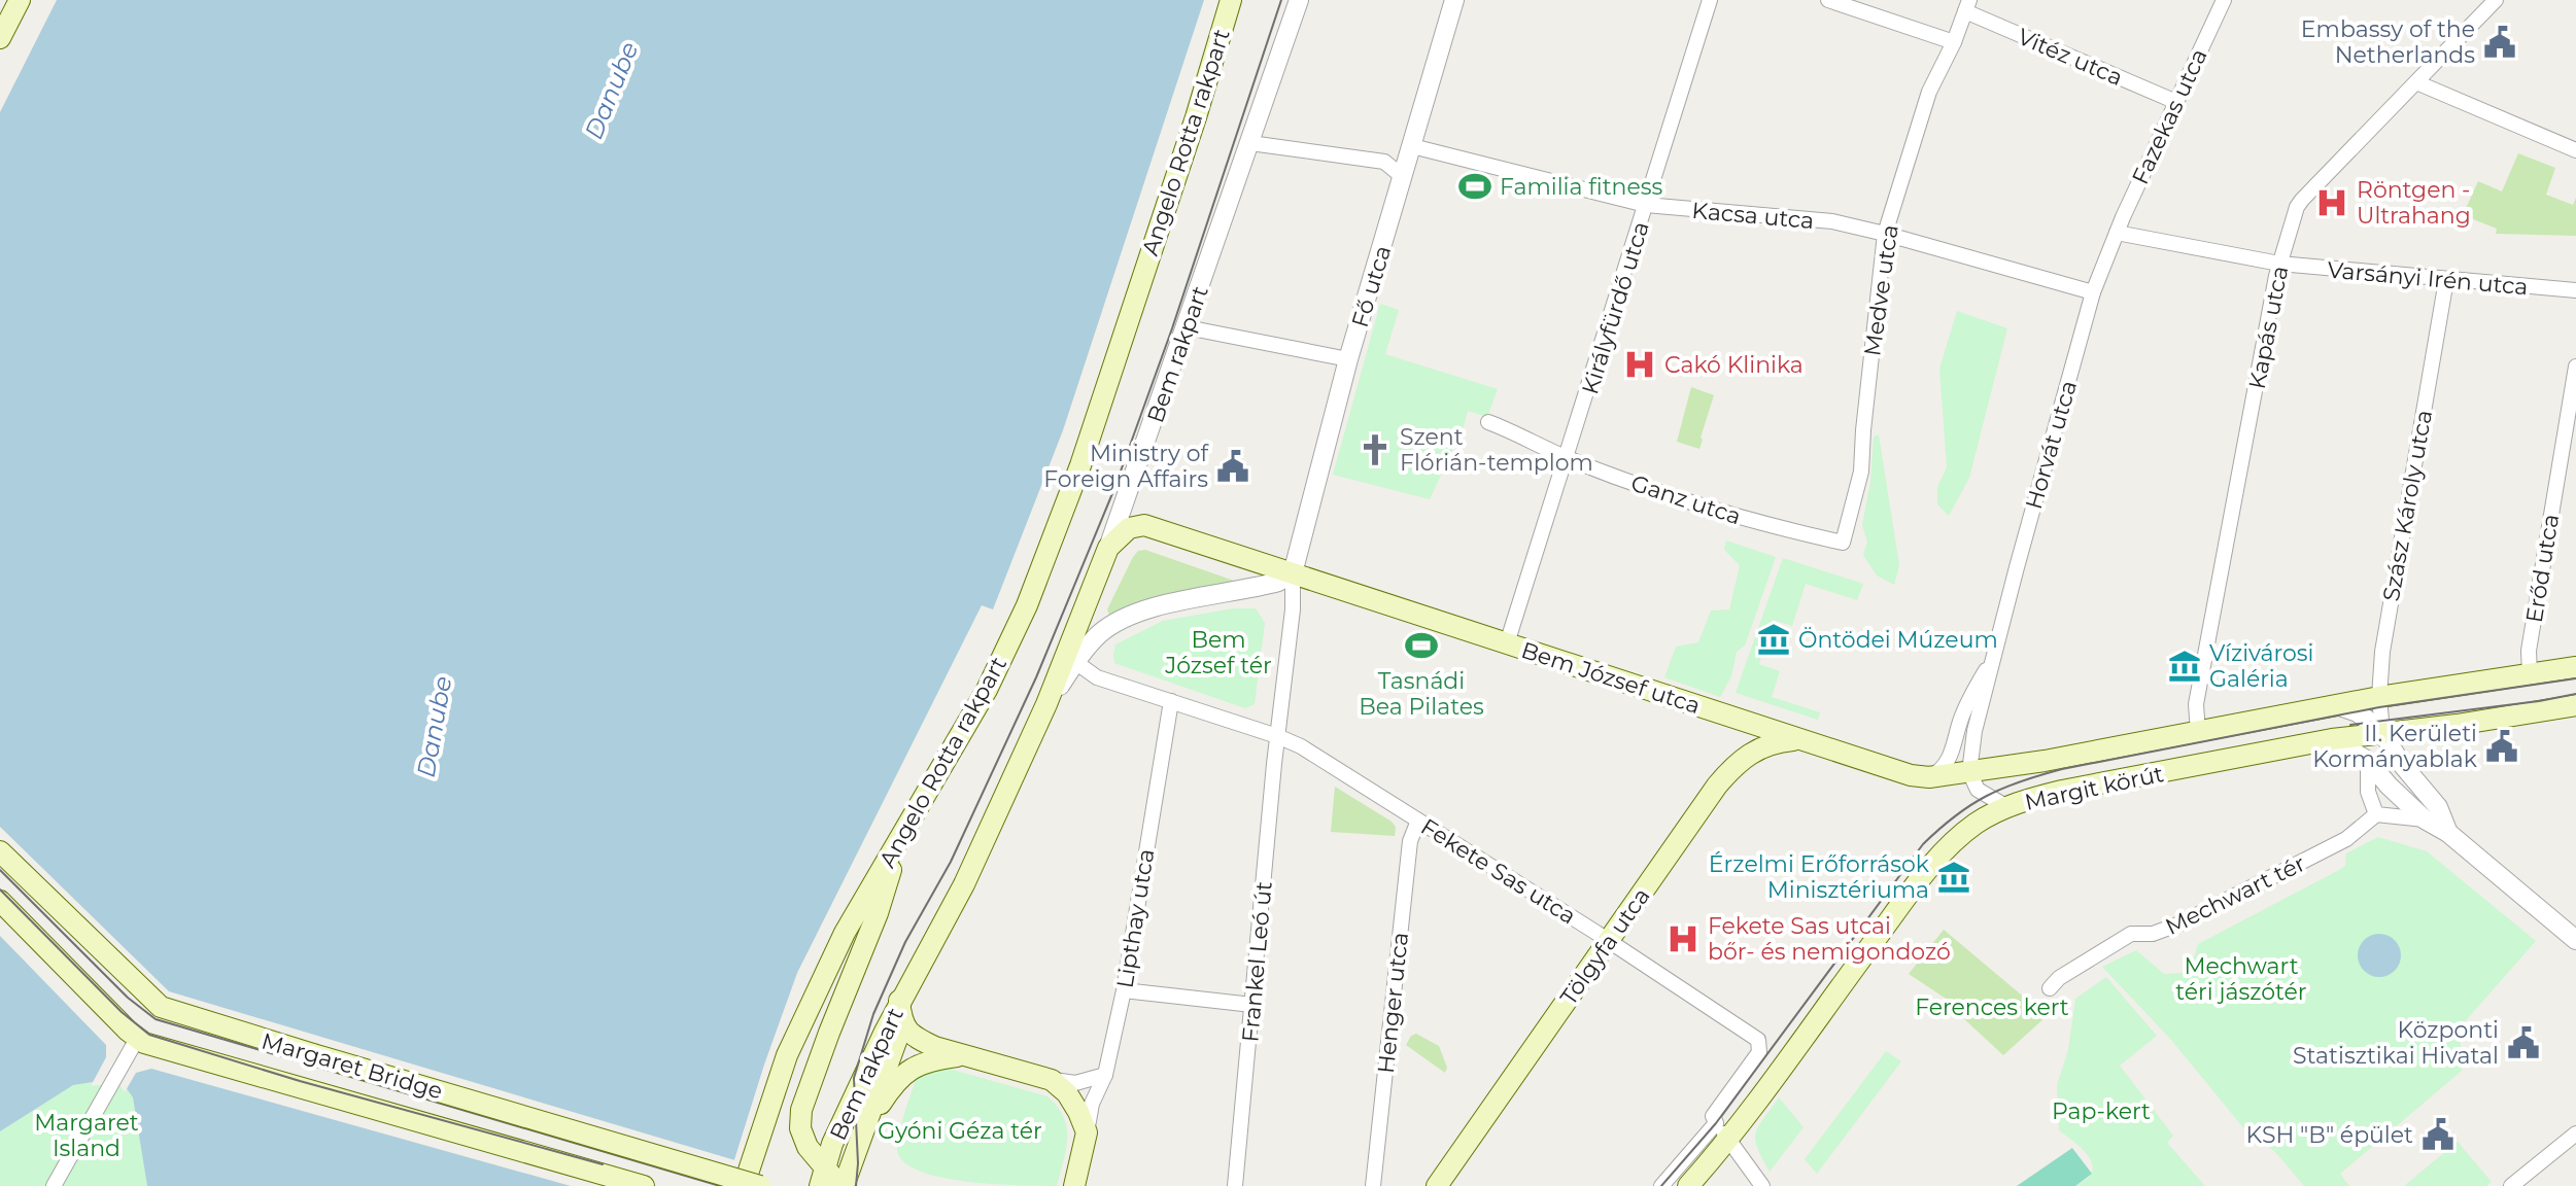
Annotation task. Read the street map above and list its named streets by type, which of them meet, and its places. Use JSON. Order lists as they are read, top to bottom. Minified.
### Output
{"streets":{"main road":["Angelo Rotta rakpart","Bem rakpart","Bem József utca","Margit körút","Tölgyfa utca","Margaret Bridge"],"street":["Vitéz utca","Fazekas utca","Kacsa utca","Varsányi Irén utca","Fő utca","Medve utca","Királyfürdő utca","Kapás utca","Horvát utca","Ganz utca","Szász Károly utca","Erőd utca","Fekete Sas utca","Mechwart tér","Lipthay utca","Frankel Leó út","Henger utca"]},"crossings":[["Vitéz utca","Fazekas utca"],["Vitéz utca","Medve utca"],["Fazekas utca","Horvát utca"],["Kacsa utca","Fő utca"],["Kacsa utca","Medve utca"],["Kacsa utca","Királyfürdő utca"],["Kacsa utca","Horvát utca"],["Varsányi Irén utca","Kapás utca"],["Varsányi Irén utca","Szász Károly utca"],["Fő utca","Bem József utca"],["Medve utca","Ganz utca"],["Királyfürdő utca","Ganz utca"],["Királyfürdő utca","Bem József utca"],["Kapás utca","Margit körút"],["Horvát utca","Bem József utca"],["Horvát utca","Margit körút"],["Szász Károly utca","Margit körút"],["Erőd utca","Margit körút"],["Bem József utca","Margit körút"],["Bem József utca","Tölgyfa utca"],["Margit körút","Fekete Sas utca"],["Fekete Sas utca","Tölgyfa utca"],["Fekete Sas utca","Frankel Leó út"],["Fekete Sas utca","Henger utca"]],"water":["Danube"],"parks":["Bem József tér","Mechwart téri jászótér","Ferences kert","Pap-kert","Margaret Island","Gyóni Géza tér"],"places":{"public building":["Embassy of the Netherlands","Ministry of Foreign Affairs","II. Kerületi Kormányablak","Központi Statisztikai Hivatal","KSH \"B\" épület"],"sports":["Familia fitness","Tasnádi Bea Pilates"],"hospital":["Röntgen - Ultrahang","Cakó Klinika","Fekete Sas utcai bőr- és nemigondozó"],"church":["Szent Flórián-templom"],"museum":["Öntödei Múzeum","Vízivárosi Galéria","Érzelmi Erőforrások Minisztériuma"]}}
